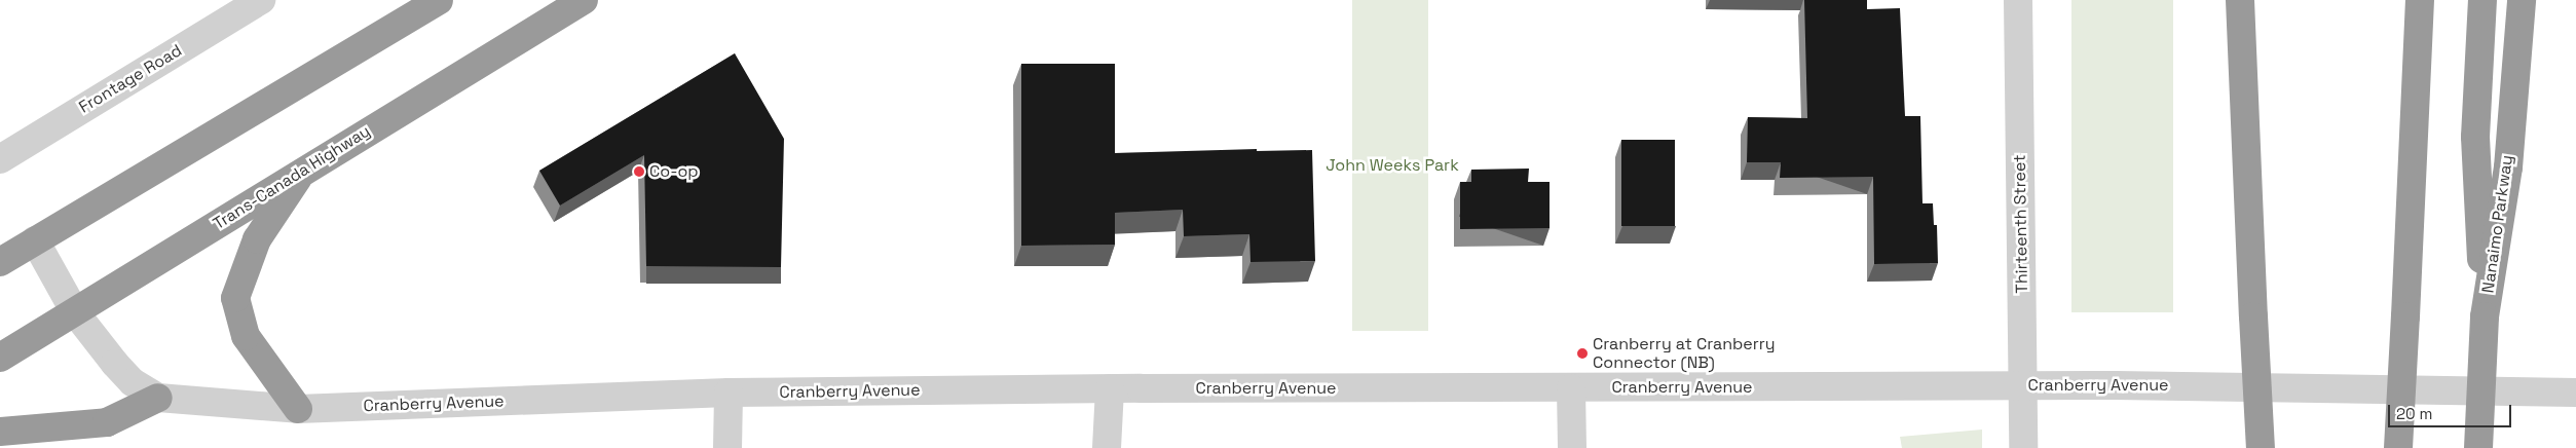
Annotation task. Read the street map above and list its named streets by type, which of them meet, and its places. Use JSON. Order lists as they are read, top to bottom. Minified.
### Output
{"streets":{"highway":["Trans-Canada Highway","Nanaimo Parkway"],"street":["Frontage Road","Thirteenth Street","Cranberry Avenue"]},"crossings":[["Trans-Canada Highway","Cranberry Avenue"],["Thirteenth Street","Cranberry Avenue"]],"parks":["John Weeks Park"],"places":["Co-op","Cranberry at Cranberry Connector (NB)"],"scale_bar":"20 m"}
